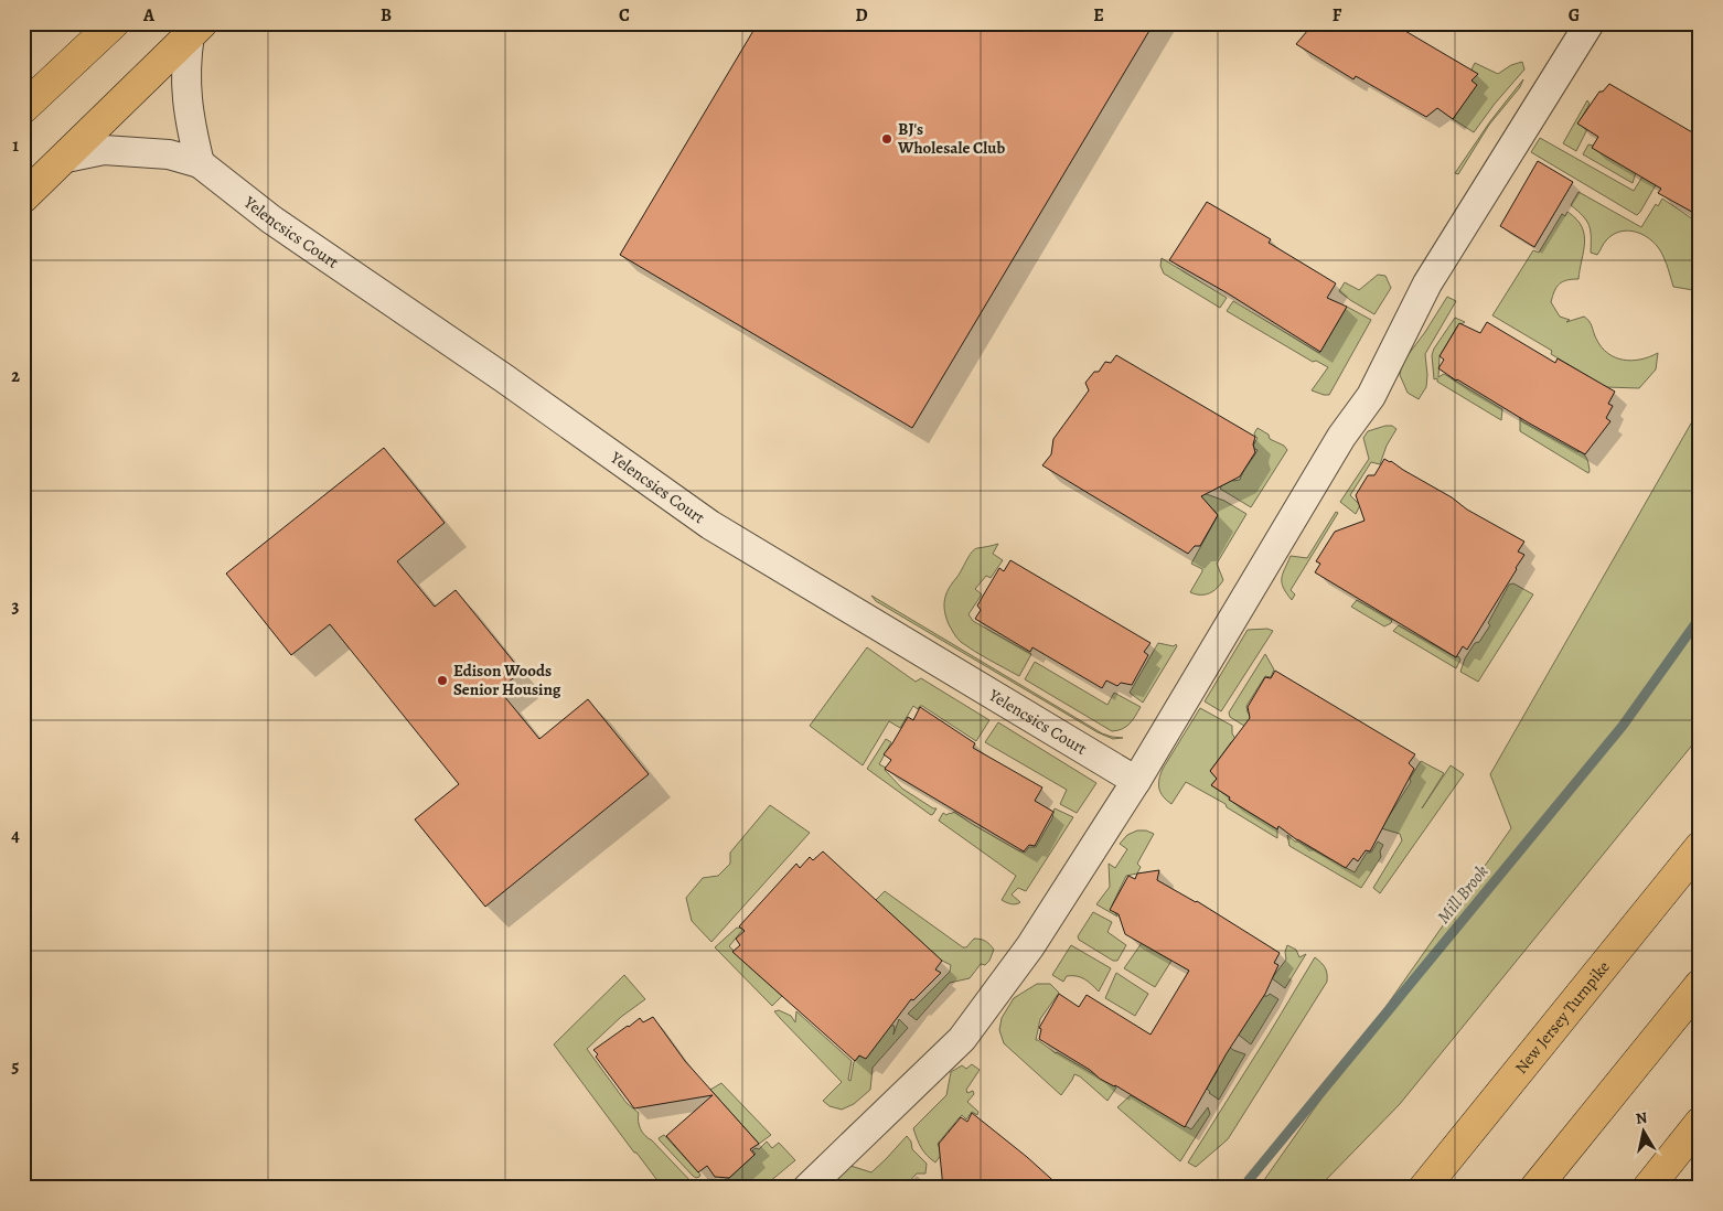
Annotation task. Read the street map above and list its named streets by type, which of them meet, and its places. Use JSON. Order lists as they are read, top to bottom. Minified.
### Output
{"streets":{"highway":["New Jersey Turnpike"],"street":["Yelencsics Court"]},"water":["Mill Brook"],"places":["BJ's Wholesale Club","Edison Woods Senior Housing"],"north":"top","grid":{"columns":["A","B","C","D","E","F","G"],"rows":["1","2","3","4","5"]}}
